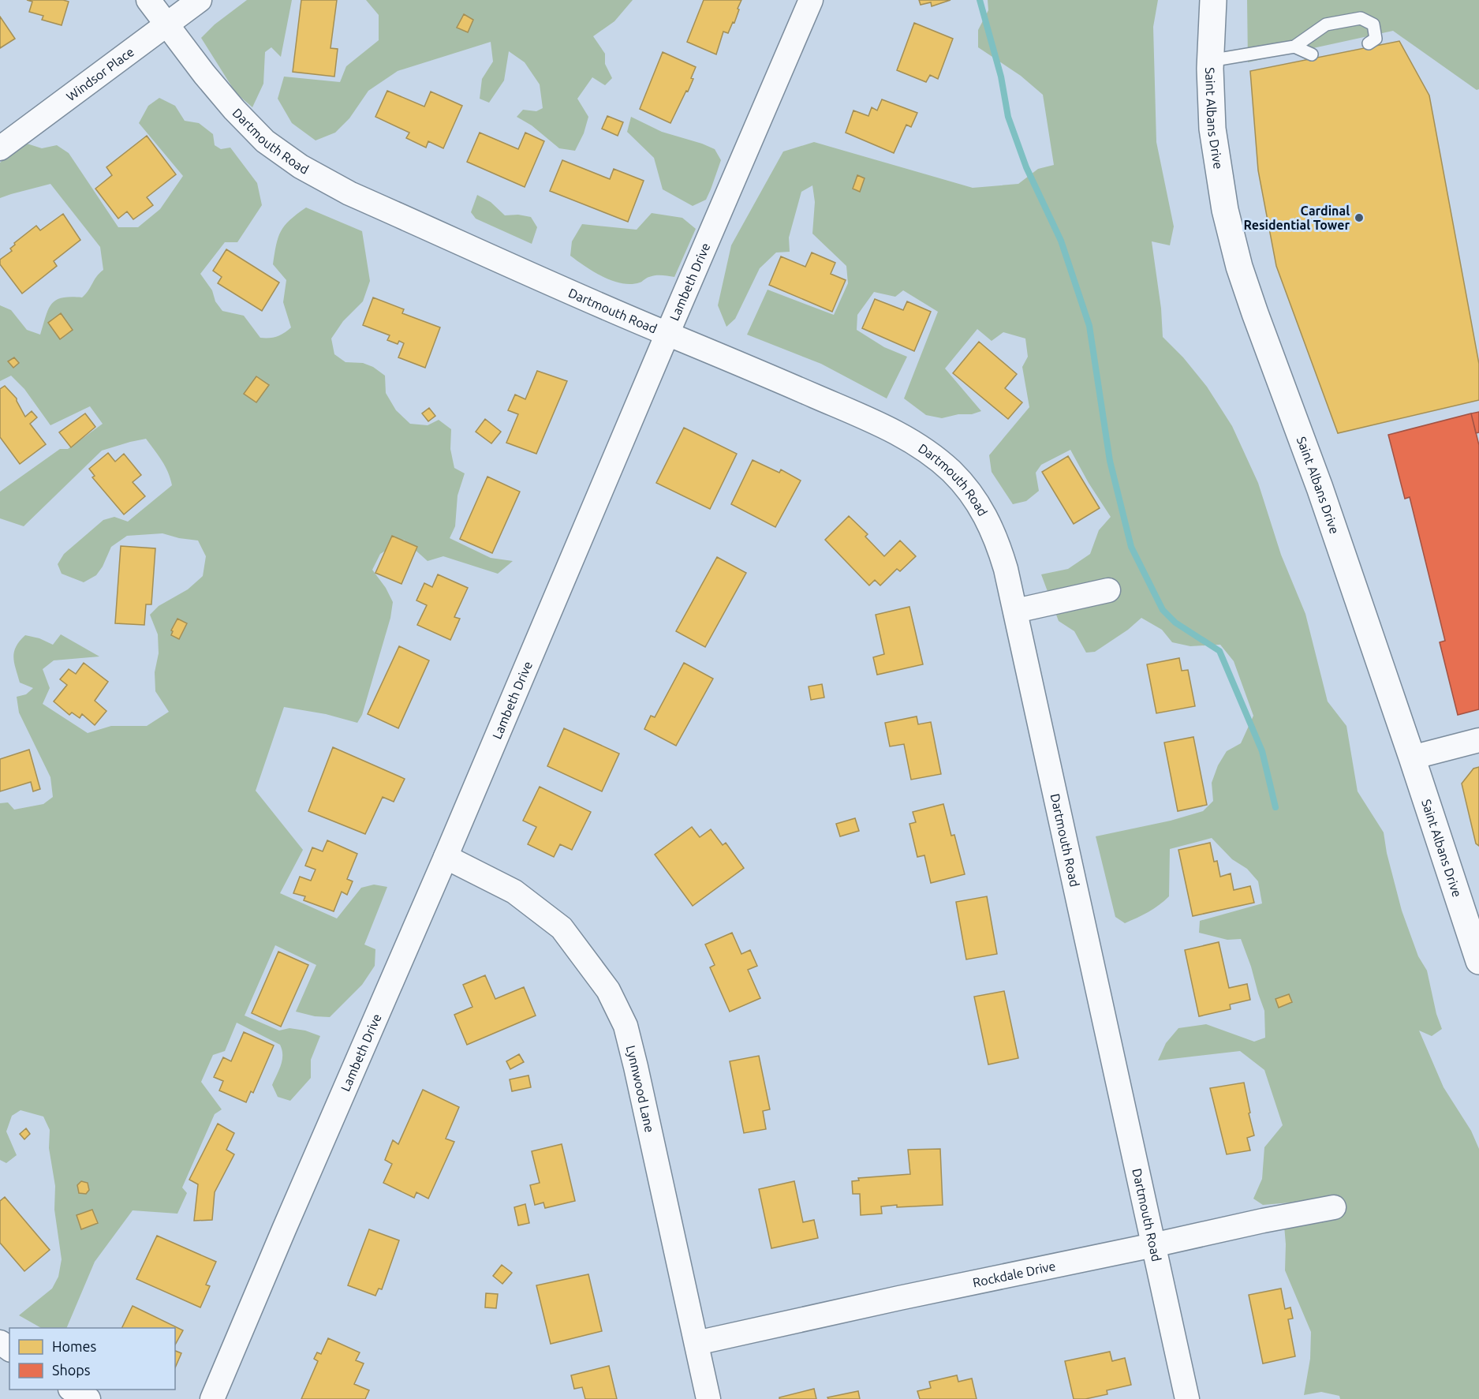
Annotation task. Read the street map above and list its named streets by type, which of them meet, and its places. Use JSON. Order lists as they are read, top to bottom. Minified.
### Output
{"streets":{"street":["Windsor Place","Saint Albans Drive","Dartmouth Road","Lambeth Drive","Lynnwood Lane","Rockdale Drive"]},"crossings":[["Windsor Place","Dartmouth Road"],["Dartmouth Road","Lambeth Drive"],["Dartmouth Road","Rockdale Drive"],["Lambeth Drive","Lynnwood Lane"],["Lynnwood Lane","Rockdale Drive"]],"places":["Cardinal Residential Tower"],"legend":["Homes","Shops"]}
